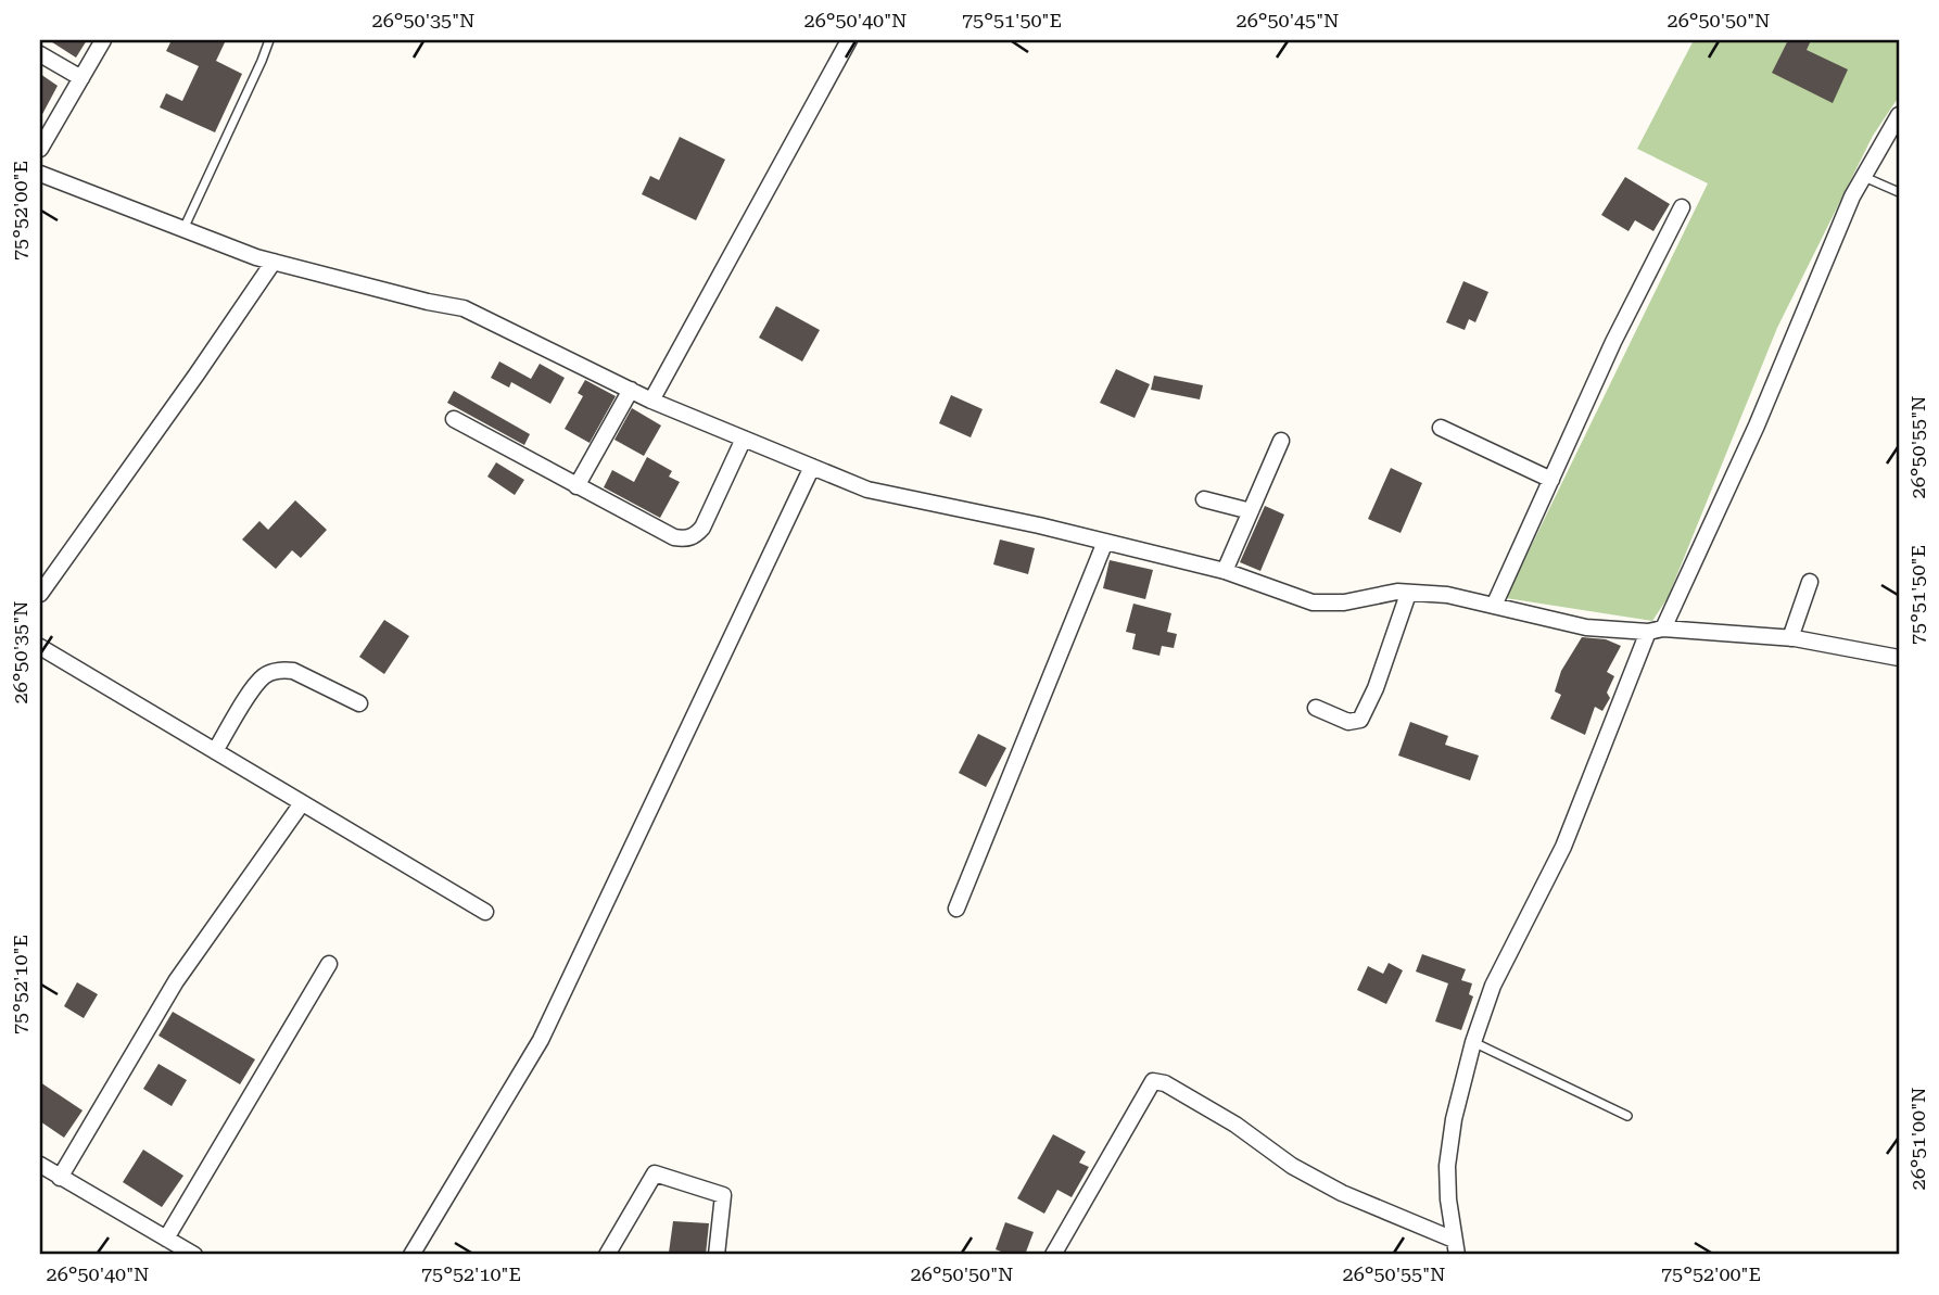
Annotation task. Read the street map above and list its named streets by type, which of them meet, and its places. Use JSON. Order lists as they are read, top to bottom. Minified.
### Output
{"coordinates":["26°50'35\"N","26°50'40\"N","75°51'50\"E","26°50'45\"N","26°50'50\"N","75°52'00\"E","26°50'55\"N","75°52'10\"E","26°51'00\"N"]}
